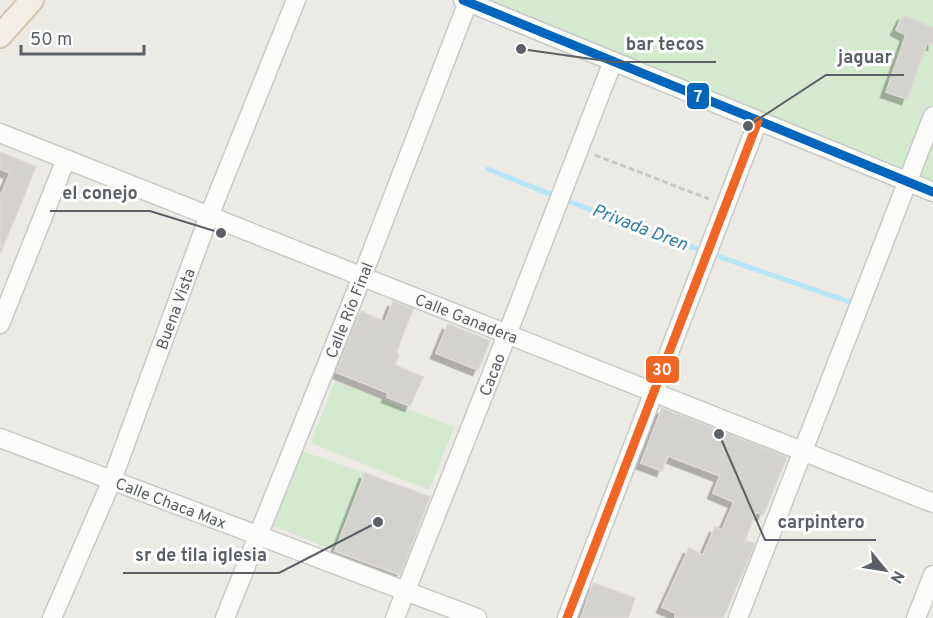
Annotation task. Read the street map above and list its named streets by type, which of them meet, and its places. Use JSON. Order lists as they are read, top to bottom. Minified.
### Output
{"streets":{"street":["Buena Vista","Calle Río Final","Calle Ganadera","Cacao","Calle Chaca Max"]},"crossings":[["Buena Vista","Calle Ganadera"],["Buena Vista","Calle Chaca Max"],["Calle Río Final","Calle Ganadera"],["Calle Río Final","Calle Chaca Max"],["Calle Ganadera","Cacao"],["Cacao","Calle Chaca Max"]],"water":["Privada Dren"],"places":["bar tecos","jaguar","el conejo","carpintero","sr de tila iglesia"],"lines":["transit line 7","transit line 30"],"scale_bar":"50 m","north":"bottom right"}
